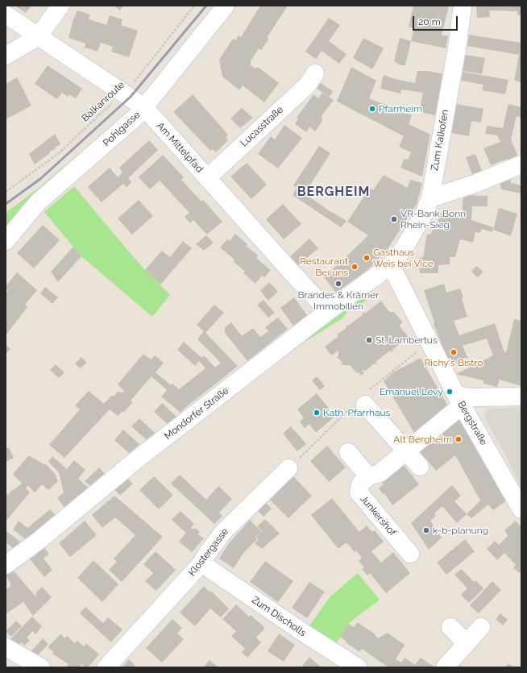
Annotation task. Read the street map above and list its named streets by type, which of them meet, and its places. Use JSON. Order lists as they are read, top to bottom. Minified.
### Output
{"streets":{"street":["Lucasstraße","Pohlgasse","Zum Kalkofen","Am Mittelpfad","Mondorfer Straße","Bergstraße","Junkershof","Klostergasse","Zum Discholls"],"path":["Balkanroute"]},"crossings":[["Balkanroute","Am Mittelpfad"],["Lucasstraße","Am Mittelpfad"],["Pohlgasse","Am Mittelpfad"],["Zum Kalkofen","Mondorfer Straße"],["Zum Kalkofen","Bergstraße"],["Am Mittelpfad","Mondorfer Straße"],["Mondorfer Straße","Bergstraße"],["Klostergasse","Zum Discholls"]],"districts":["BERGHEIM"],"places":["Pfarrheim","VR-Bank Bonn Rhein-Sieg","Gasthaus Weis bei Vice","Restaurant Bei uns","Brandes & Krämer Immobilien","St. Lambertus","Richy's Bistro","Emanuel Levy","Kath. Pfarrhaus","Alt Bergheim","k-b-planung"],"scale_bar":"20 m"}
